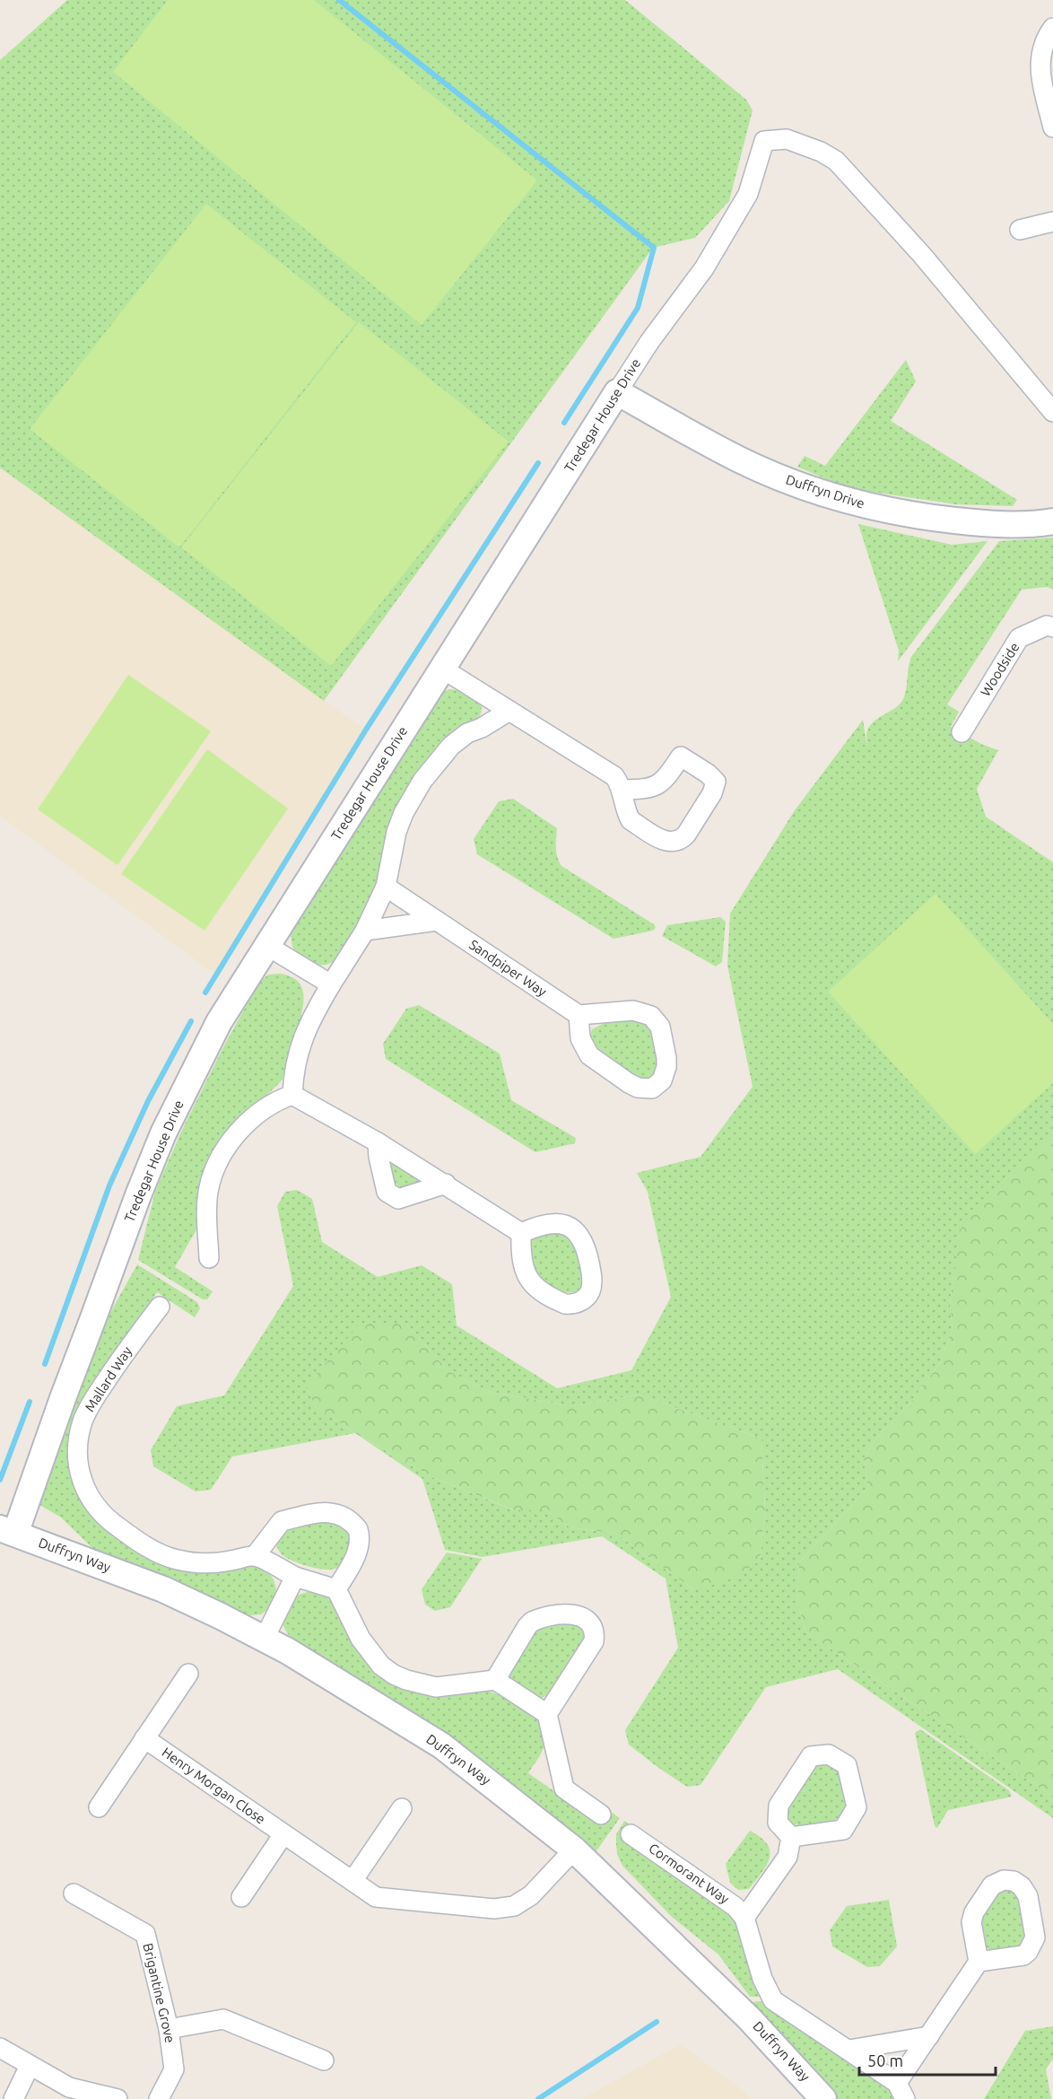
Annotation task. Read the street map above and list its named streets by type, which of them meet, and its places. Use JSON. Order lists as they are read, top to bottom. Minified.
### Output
{"streets":{"street":["Tredegar House Drive","Duffryn Drive","Woodside","Sandpiper Way","Mallard Way","Duffryn Way","Henry Morgan Close","Cormorant Way","Brigantine Grove"]},"crossings":[["Tredegar House Drive","Duffryn Drive"],["Tredegar House Drive","Duffryn Way"],["Duffryn Way","Henry Morgan Close"]],"scale_bar":"50 m"}
